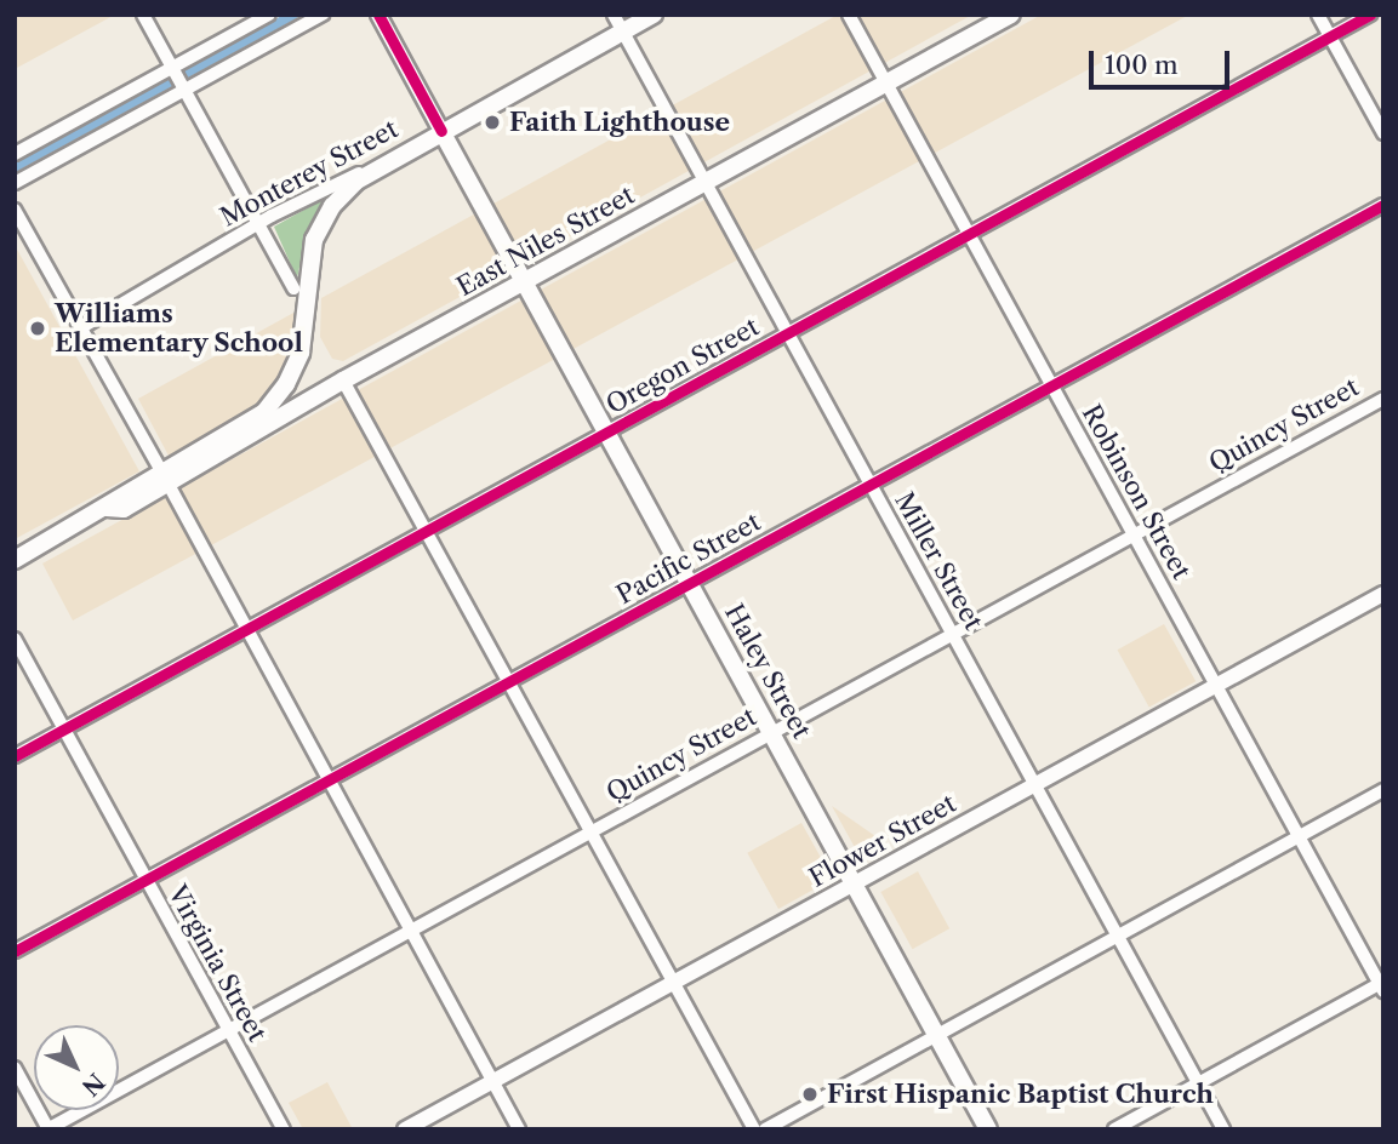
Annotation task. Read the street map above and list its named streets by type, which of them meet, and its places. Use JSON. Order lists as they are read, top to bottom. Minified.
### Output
{"streets":{"main road":["Monterey Street","East Niles Street","Haley Street"],"street":["Oregon Street","Quincy Street","Robinson Street","Pacific Street","Miller Street","Flower Street","Virginia Street"]},"crossings":[["Monterey Street","East Niles Street"],["Monterey Street","Miller Street"],["Monterey Street","Haley Street"],["East Niles Street","Robinson Street"],["East Niles Street","Miller Street"],["East Niles Street","Haley Street"],["Oregon Street","Robinson Street"],["Oregon Street","Miller Street"],["Oregon Street","Haley Street"],["Oregon Street","Virginia Street"],["Quincy Street","Robinson Street"],["Quincy Street","Miller Street"],["Quincy Street","Haley Street"],["Quincy Street","Virginia Street"],["Robinson Street","Pacific Street"],["Robinson Street","Flower Street"],["Pacific Street","Miller Street"],["Pacific Street","Haley Street"],["Pacific Street","Virginia Street"],["Miller Street","Flower Street"],["Haley Street","Flower Street"]],"places":["Faith Lighthouse","Williams Elementary School","First Hispanic Baptist Church"],"scale_bar":"100 m","north":"bottom right"}
